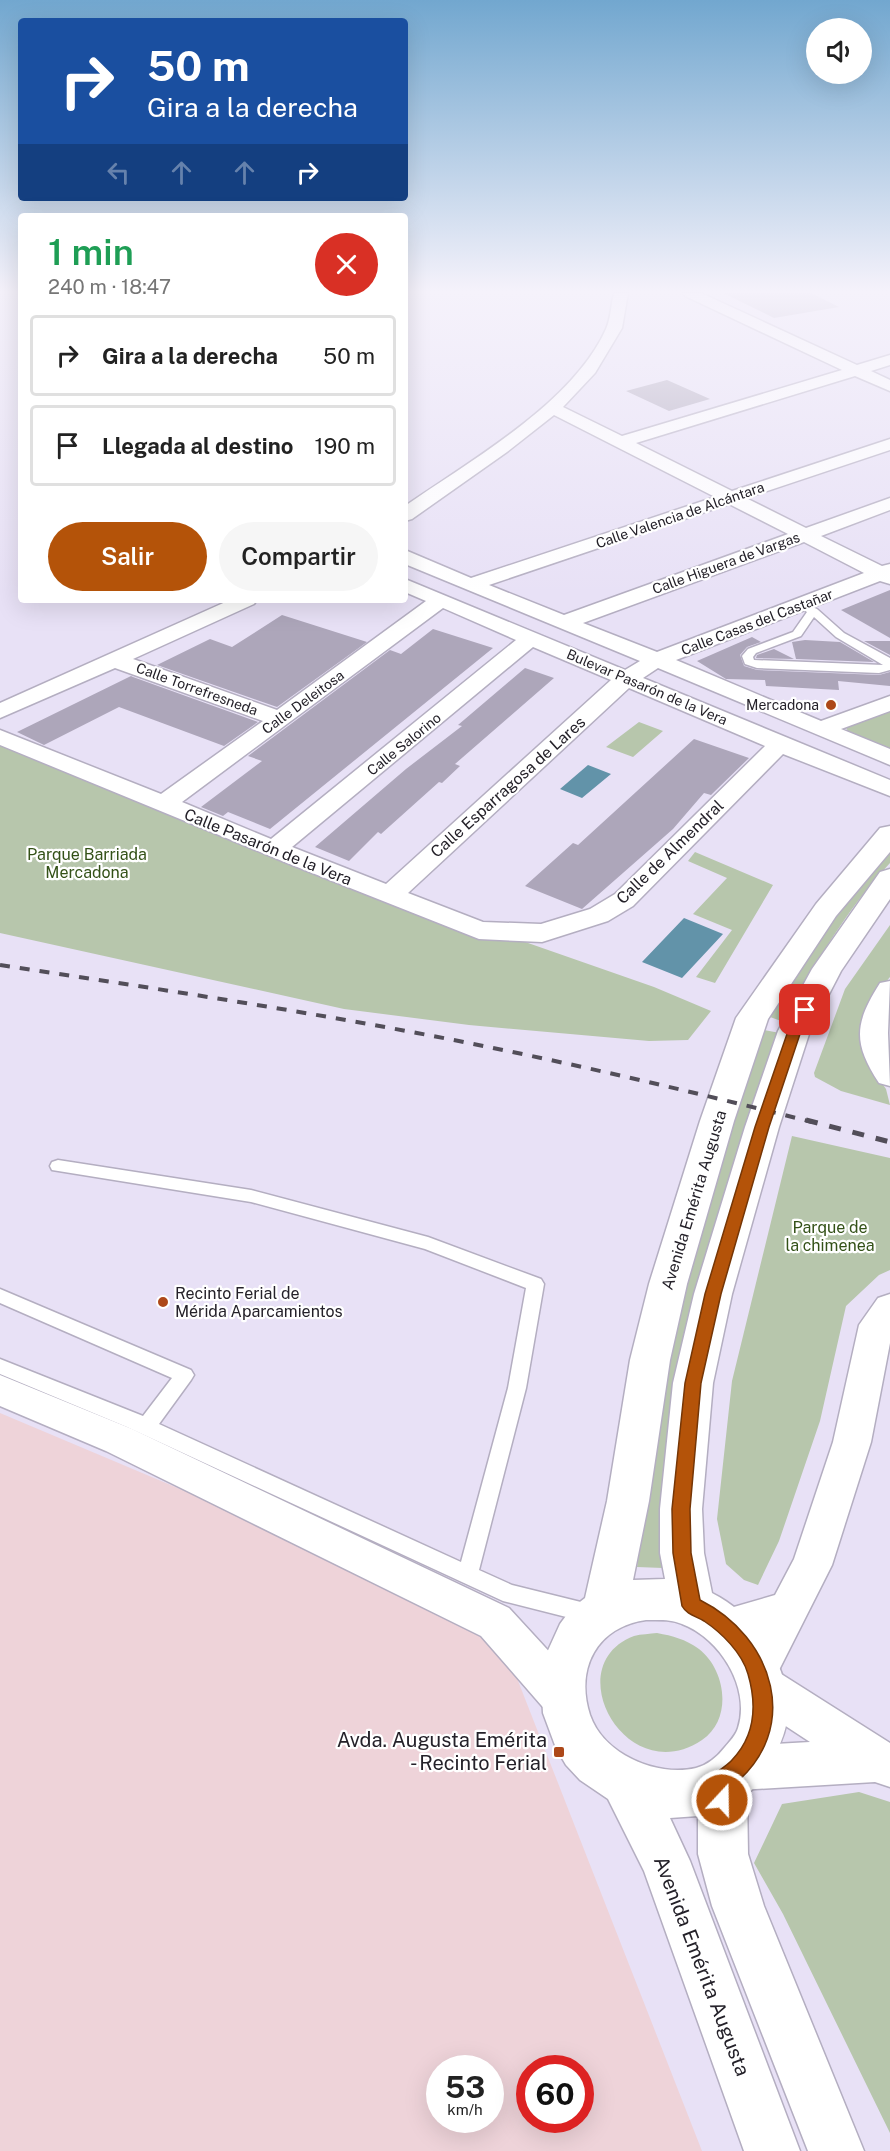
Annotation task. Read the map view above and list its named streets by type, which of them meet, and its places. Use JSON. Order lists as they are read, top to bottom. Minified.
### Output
{"streets":{"main road":["Avenida Emérita Augusta"],"street":["Calle Valencia de Alcántara","Calle Higuera de Vargas","Calle Casas del Castañar","Bulevar Pasarón de la Vera","Calle Torrefresneda","Calle Deleitosa","Calle Salorino","Calle Esparragosa de Lares","Calle Pasarón de la Vera","Calle de Almendral"]},"crossings":[["Calle Valencia de Alcántara","Bulevar Pasarón de la Vera"],["Calle Higuera de Vargas","Bulevar Pasarón de la Vera"],["Calle Casas del Castañar","Bulevar Pasarón de la Vera"],["Calle Casas del Castañar","Calle Esparragosa de Lares"],["Bulevar Pasarón de la Vera","Calle Deleitosa"],["Bulevar Pasarón de la Vera","Calle Salorino"],["Bulevar Pasarón de la Vera","Calle Esparragosa de Lares"],["Bulevar Pasarón de la Vera","Calle de Almendral"],["Calle Torrefresneda","Calle Deleitosa"],["Calle Deleitosa","Calle Pasarón de la Vera"],["Calle Salorino","Calle Pasarón de la Vera"],["Calle Esparragosa de Lares","Calle Pasarón de la Vera"],["Calle Pasarón de la Vera","Calle de Almendral"]],"parks":["Parque Barriada Mercadona","Parque de la chimenea"],"places":{"other":["Mercadona","Recinto Ferial de Mérida Aparcamientos"],"transit":["Avda. Augusta Emérita - Recinto Ferial"]},"page":{"turn":["50 m","Gira a la derecha"],"heading":["1 min","240 m · 18:47"],"list":[{"name":"Gira a la derecha","value":"50 m"},{"name":"Llegada al destino","value":"190 m"}],"buttons":["Salir","Compartir"],"speed":"53 km/h","limit":"60"}}
